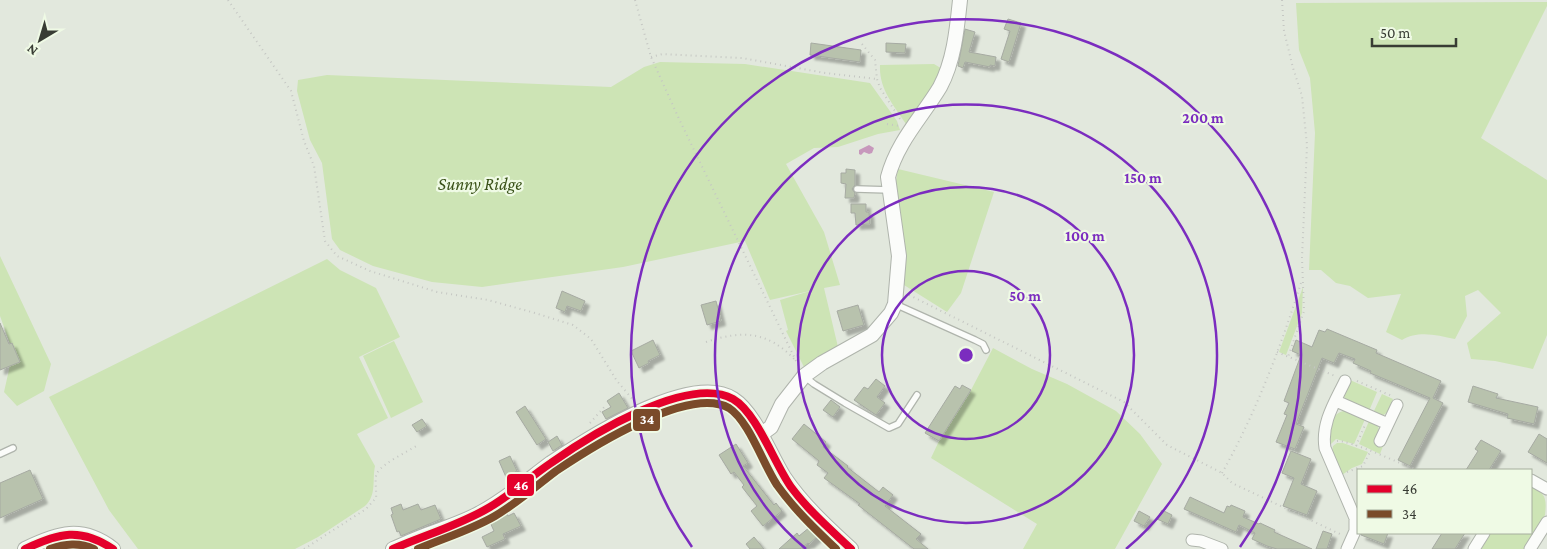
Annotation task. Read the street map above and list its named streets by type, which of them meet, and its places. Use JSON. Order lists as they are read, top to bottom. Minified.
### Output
{"parks":["Sunny Ridge"],"lines":["transit line 46","transit line 34"],"legend":["46","34"],"scale_bar":"50 m","north":"bottom left","rings":["200 m","150 m","100 m","50 m"]}
